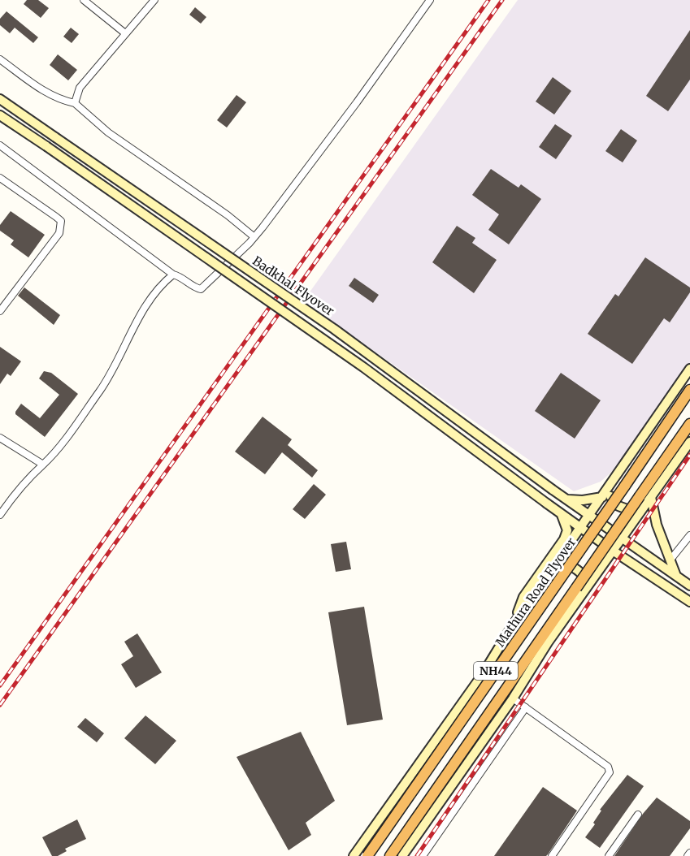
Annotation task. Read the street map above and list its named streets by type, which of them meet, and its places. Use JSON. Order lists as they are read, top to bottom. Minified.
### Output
{"streets":{"highway":["Mathura Road Flyover","NH44"],"main road":["Badkhal Flyover"]}}
